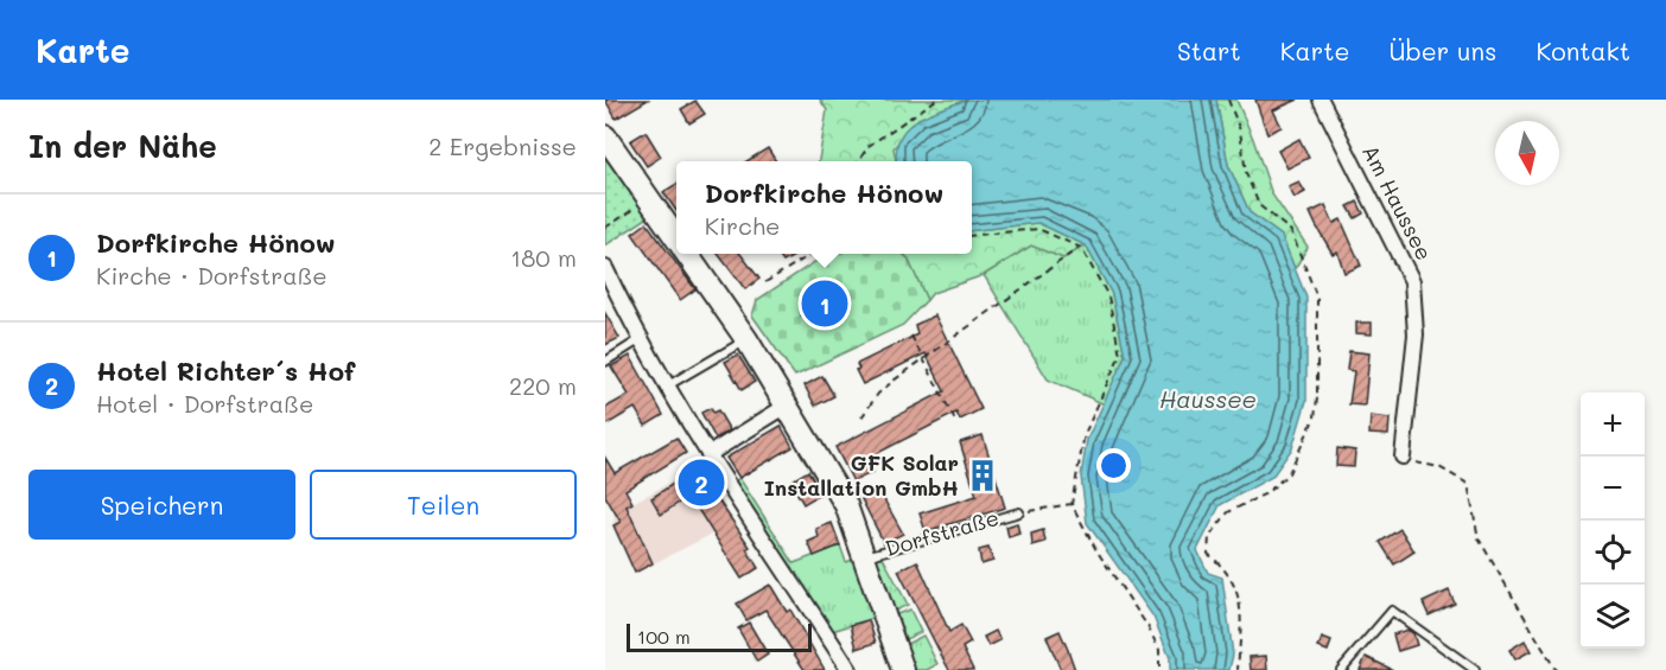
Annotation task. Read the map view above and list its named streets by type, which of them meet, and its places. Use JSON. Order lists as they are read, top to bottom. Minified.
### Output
{"streets":{"main road":["Dorfstraße"],"street":["Am Haussee"]},"water":["Haussee"],"places":{"building":["GFK Solar Installation GmbH"]},"scale_bar":"100 m","north":"bottom","page":{"header":"Karte","nav":["Start","Karte","Über uns","Kontakt"],"heading":["In der Nähe","2 Ergebnisse"],"popup":["Dorfkirche Hönow","Kirche"],"list":[{"mark":"1","name":"Dorfkirche Hönow","note":"Kirche · Dorfstraße","value":"180 m"},{"mark":"2","name":"Hotel Richter´s Hof","note":"Hotel · Dorfstraße","value":"220 m"}],"pins":["1","2"],"map_buttons":["+","−"],"buttons":["Speichern","Teilen"],"scale":"100 m"}}
